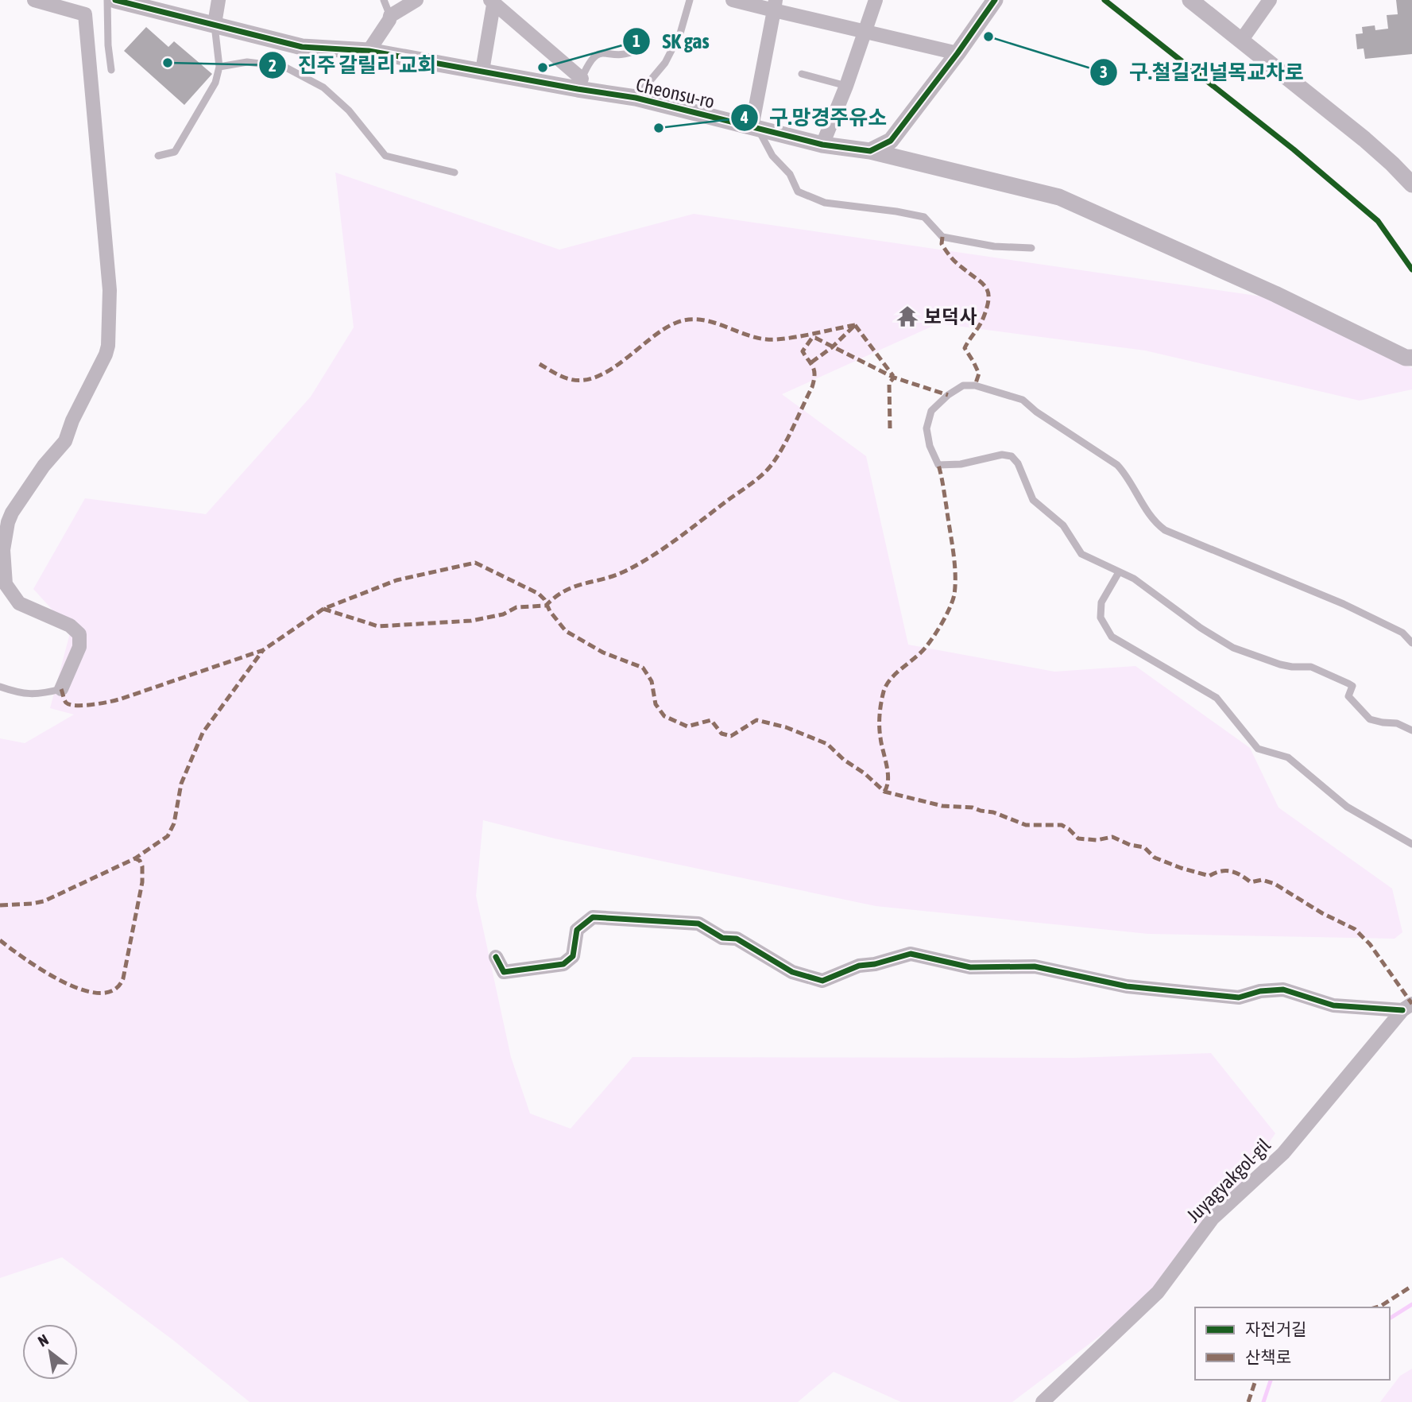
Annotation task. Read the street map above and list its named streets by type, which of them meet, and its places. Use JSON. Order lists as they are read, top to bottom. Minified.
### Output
{"streets":{"street":["Cheonsu-ro","Juyagyakgol-gil"]},"places":{"other":["구.철길건널목교차로","진주 갈릴리 교회","SK gas","구.망경주유소"],"temple":["보덕사"]},"legend":["자전거길","산책로"],"north":"top left"}
